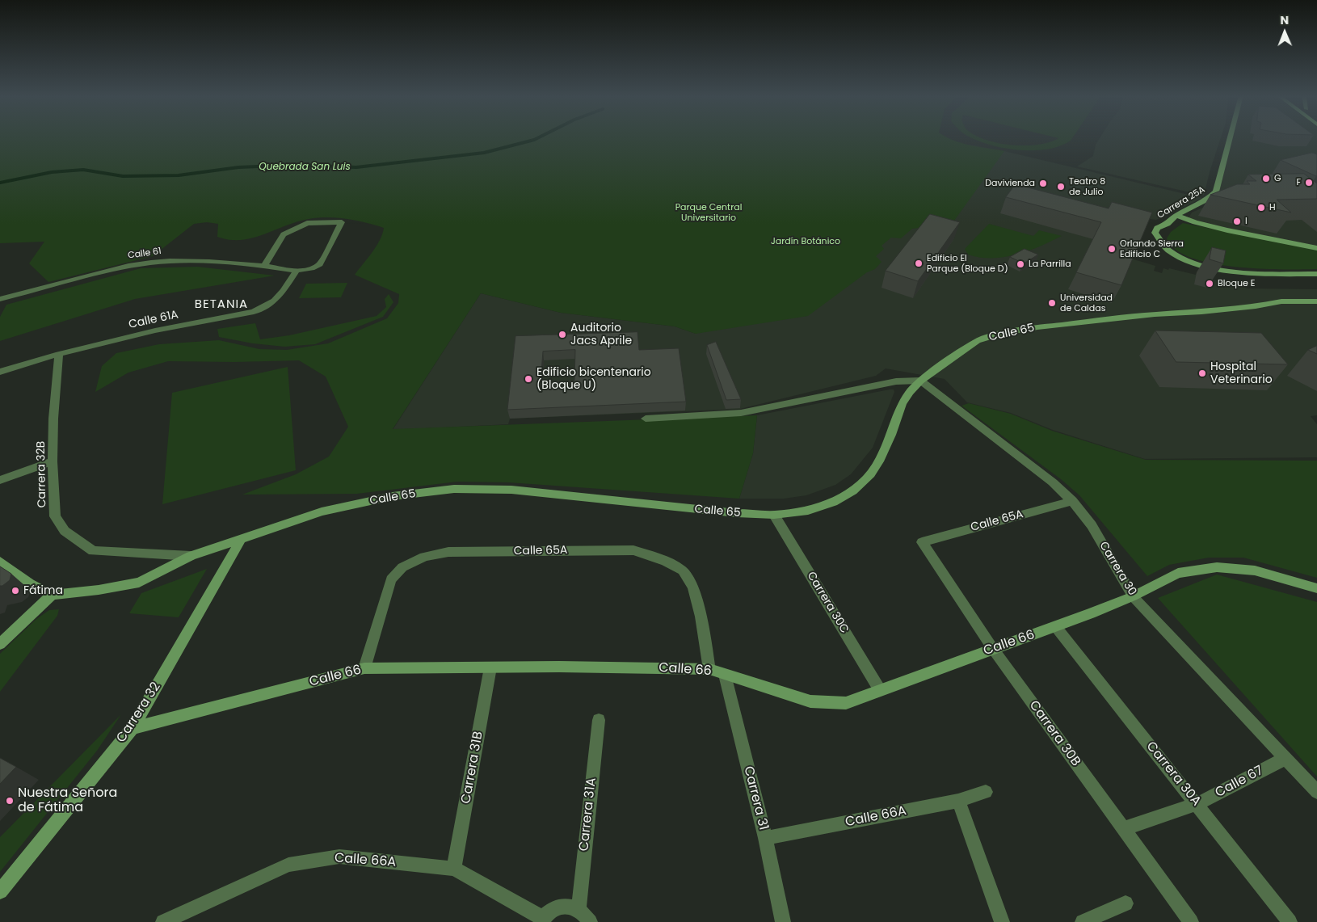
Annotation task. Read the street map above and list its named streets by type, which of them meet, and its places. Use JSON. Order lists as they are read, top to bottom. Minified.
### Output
{"streets":{"street":["Carrera 25A","Calle 61","Calle 61A","Calle 65","Carrera 32B","Calle 65A","Carrera 30","Carrera 30C","Calle 66","Carrera 32","Carrera 30B","Carrera 31B","Carrera 30A","Calle 67","Carrera 31","Carrera 31A","Calle 66A"]},"crossings":[["Calle 61","Calle 61A"],["Calle 61A","Carrera 32B"],["Calle 65","Carrera 32B"],["Calle 65","Carrera 30"],["Calle 65","Carrera 30C"],["Calle 65","Carrera 32"],["Calle 65A","Carrera 30"],["Calle 65A","Calle 66"],["Calle 65A","Carrera 30B"],["Carrera 30","Calle 66"],["Carrera 30","Calle 67"],["Carrera 30C","Calle 66"],["Calle 66","Carrera 32"],["Calle 66","Carrera 30B"],["Calle 66","Carrera 31B"],["Calle 66","Carrera 30A"],["Calle 66","Carrera 31"],["Carrera 30B","Calle 67"],["Carrera 31B","Calle 66A"],["Carrera 30A","Calle 67"],["Carrera 31","Calle 66A"]],"districts":["BETANIA"],"water":["Quebrada San Luis"],"parks":["Parque Central Universitario","Jardín Botánico"],"places":["G","F","Davivienda","Teatro 8 de Julio","H","I","Orlando Sierra Edificio C","Edificio El Parque (Bloque D)","La Parrilla","Bloque E","Universidad de Caldas","Auditorio Jacs Aprile","Hospital Veterinario","Edificio bicentenario (Bloque U)","Fátima","Nuestra Señora de Fátima"],"north":"top"}
